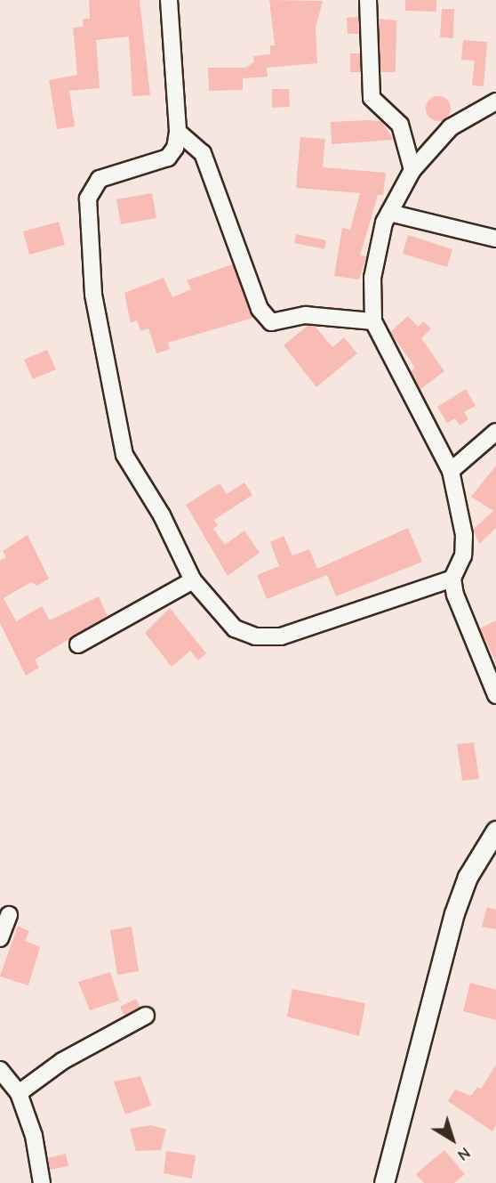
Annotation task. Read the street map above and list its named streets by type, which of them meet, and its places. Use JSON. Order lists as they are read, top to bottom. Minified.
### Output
{"north":"bottom right"}
